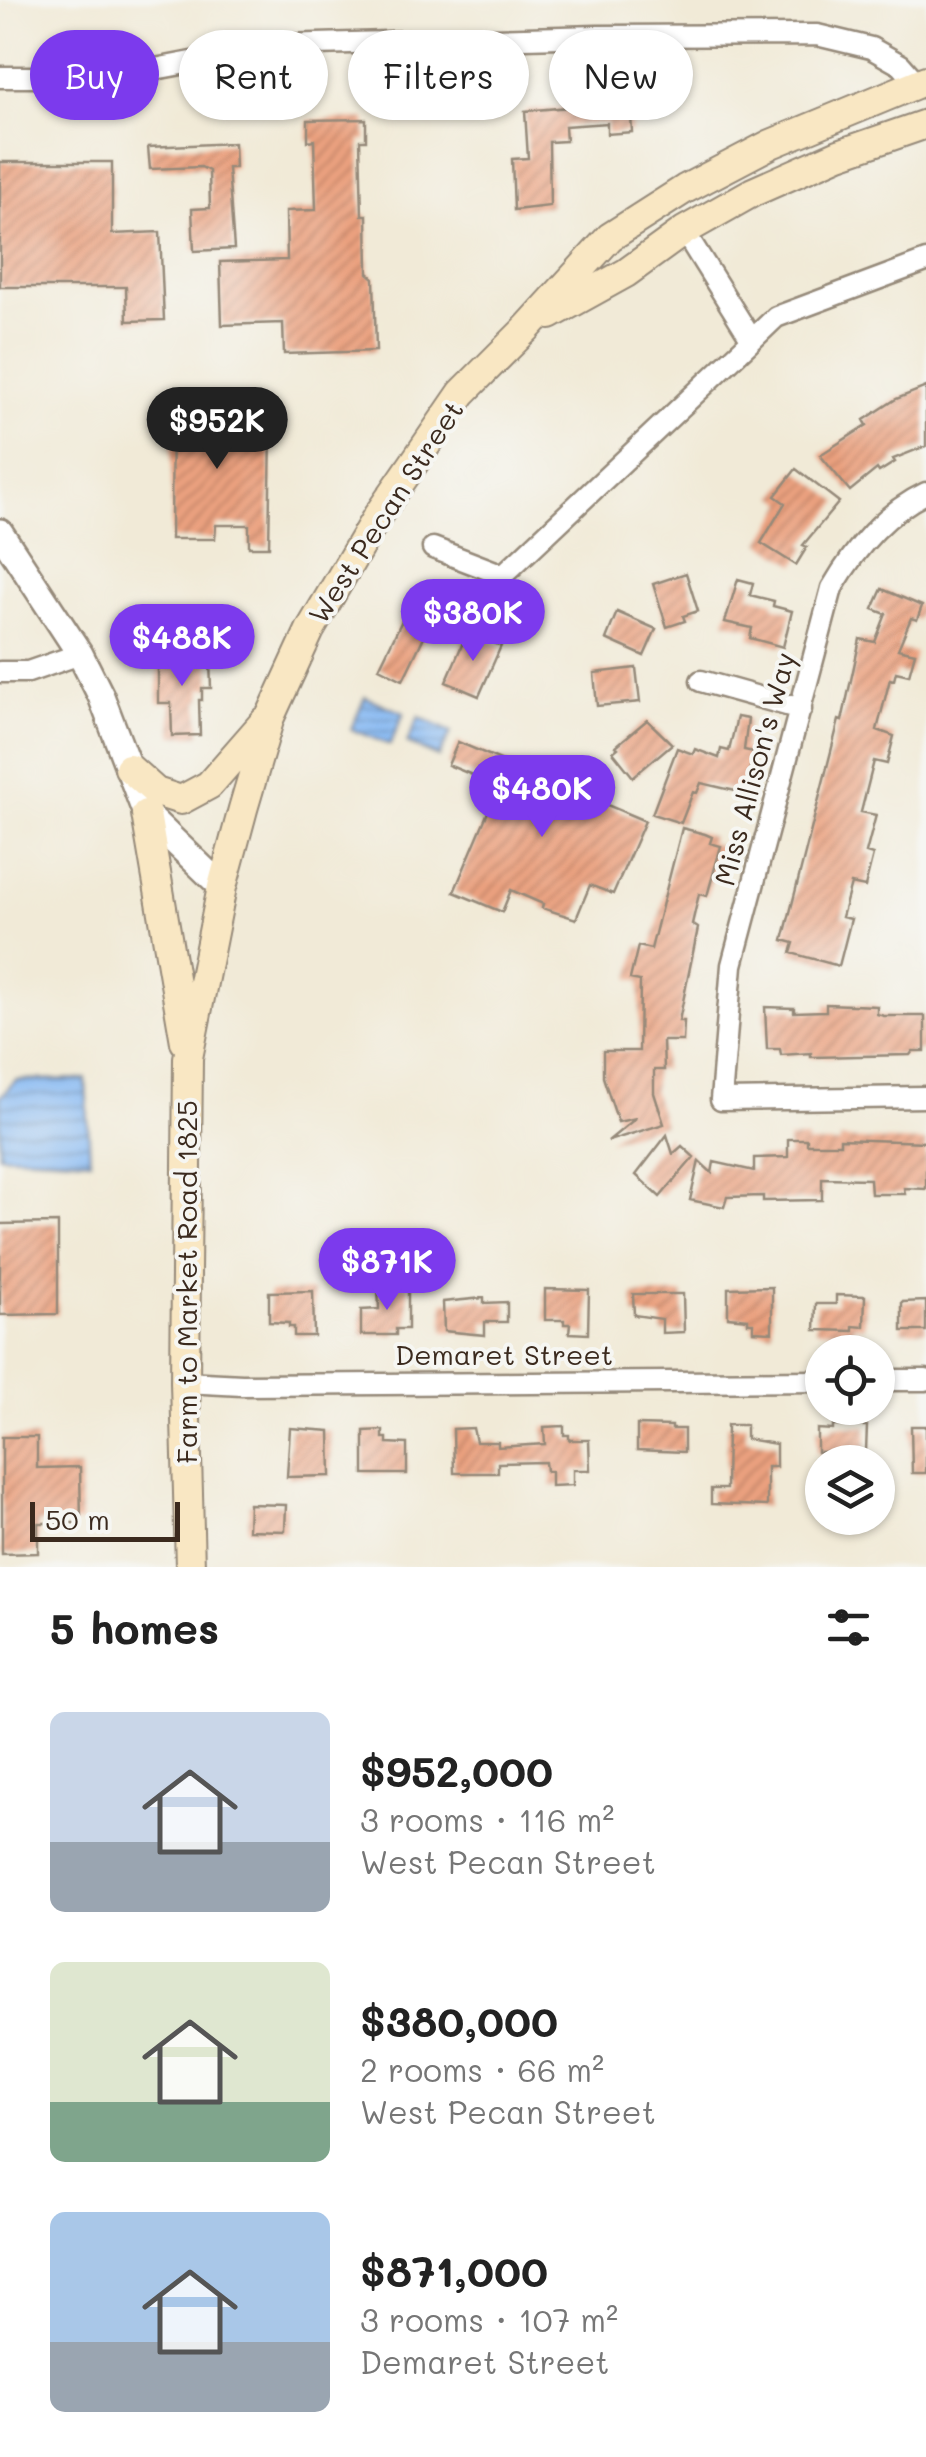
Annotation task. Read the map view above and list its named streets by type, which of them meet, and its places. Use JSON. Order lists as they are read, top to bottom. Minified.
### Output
{"streets":{"main road":["West Pecan Street","Farm to Market Road 1825"],"street":["Miss Allison's Way","Demaret Street"]},"crossings":[["West Pecan Street","Farm to Market Road 1825"],["Farm to Market Road 1825","Demaret Street"]],"scale_bar":"50 m","page":{"chip":["Buy","Rent","Filters","New"],"price":["$952K","$380K","$488K","$480K","$871K"],"scale":"50 m","heading":"5 homes","list":[{"name":"$952,000","note":"3 rooms · 116 m² · West Pecan Street"},{"name":"$380,000","note":"2 rooms · 66 m² · West Pecan Street"},{"name":"$871,000","note":"3 rooms · 107 m² · Demaret Street"}]}}
